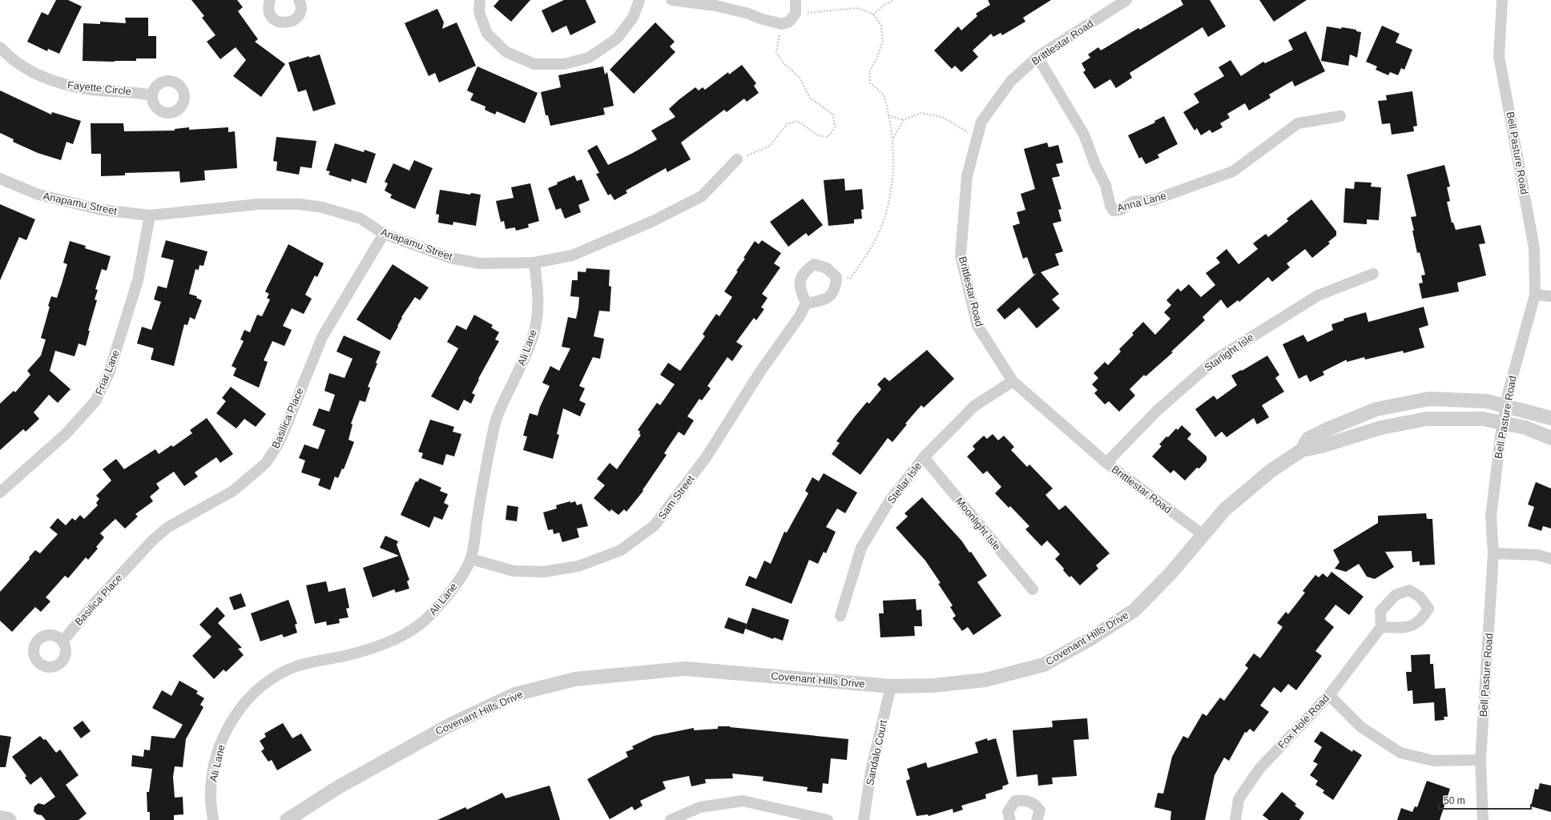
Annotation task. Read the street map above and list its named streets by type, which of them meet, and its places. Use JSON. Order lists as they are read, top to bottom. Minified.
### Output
{"streets":{"street":["Brittlestar Road","Fayette Circle","Bell Pasture Road","Anna Lane","Anapamu Street","Ali Lane","Starlight Isle","Friar Lane","Basilica Place","Stellar Isle","Sam Street","Moonlight Isle","Covenant Hills Drive","Fox Hole Road","Sandalo Court"]},"crossings":[["Brittlestar Road","Anna Lane"],["Brittlestar Road","Starlight Isle"],["Brittlestar Road","Stellar Isle"],["Brittlestar Road","Covenant Hills Drive"],["Bell Pasture Road","Covenant Hills Drive"],["Anapamu Street","Ali Lane"],["Anapamu Street","Friar Lane"],["Anapamu Street","Basilica Place"],["Ali Lane","Sam Street"],["Stellar Isle","Moonlight Isle"],["Covenant Hills Drive","Sandalo Court"]],"scale_bar":"50 m"}
